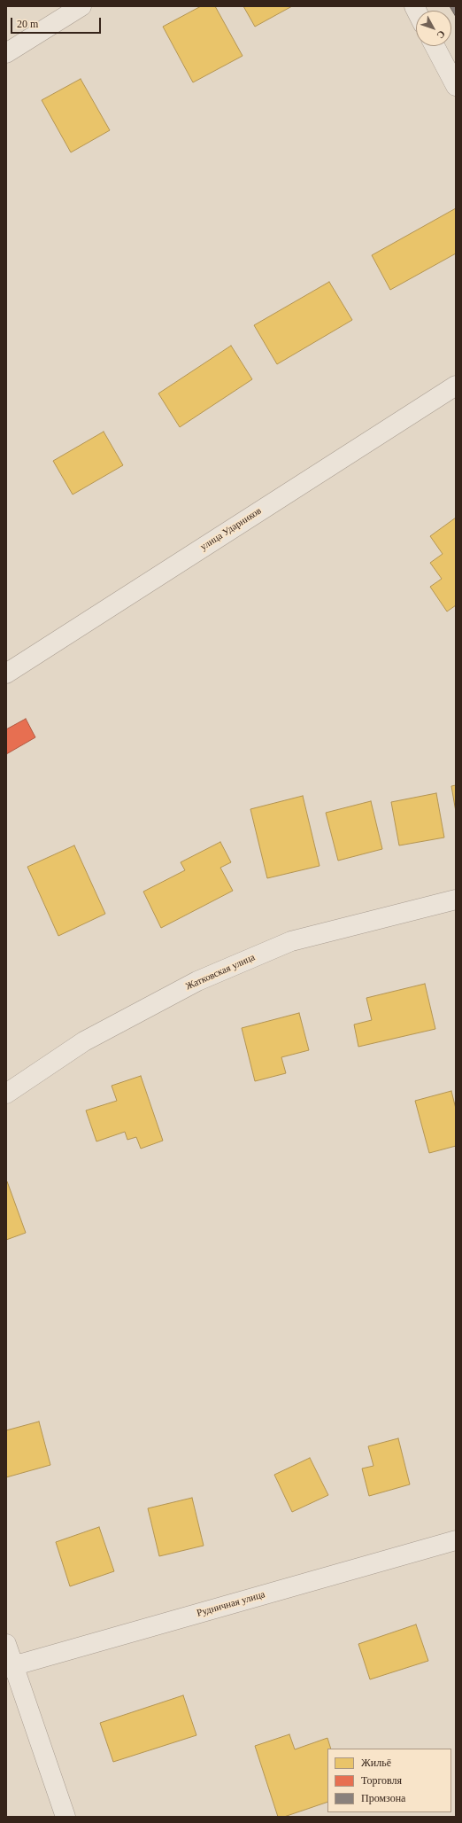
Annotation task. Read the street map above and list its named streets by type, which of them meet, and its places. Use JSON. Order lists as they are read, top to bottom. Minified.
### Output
{"streets":{"street":["улица Ударников","Жатковская улица","Рудничная улица"]},"legend":["Жильё","Торговля","Промзона"],"scale_bar":"20 m","north":"bottom right"}
